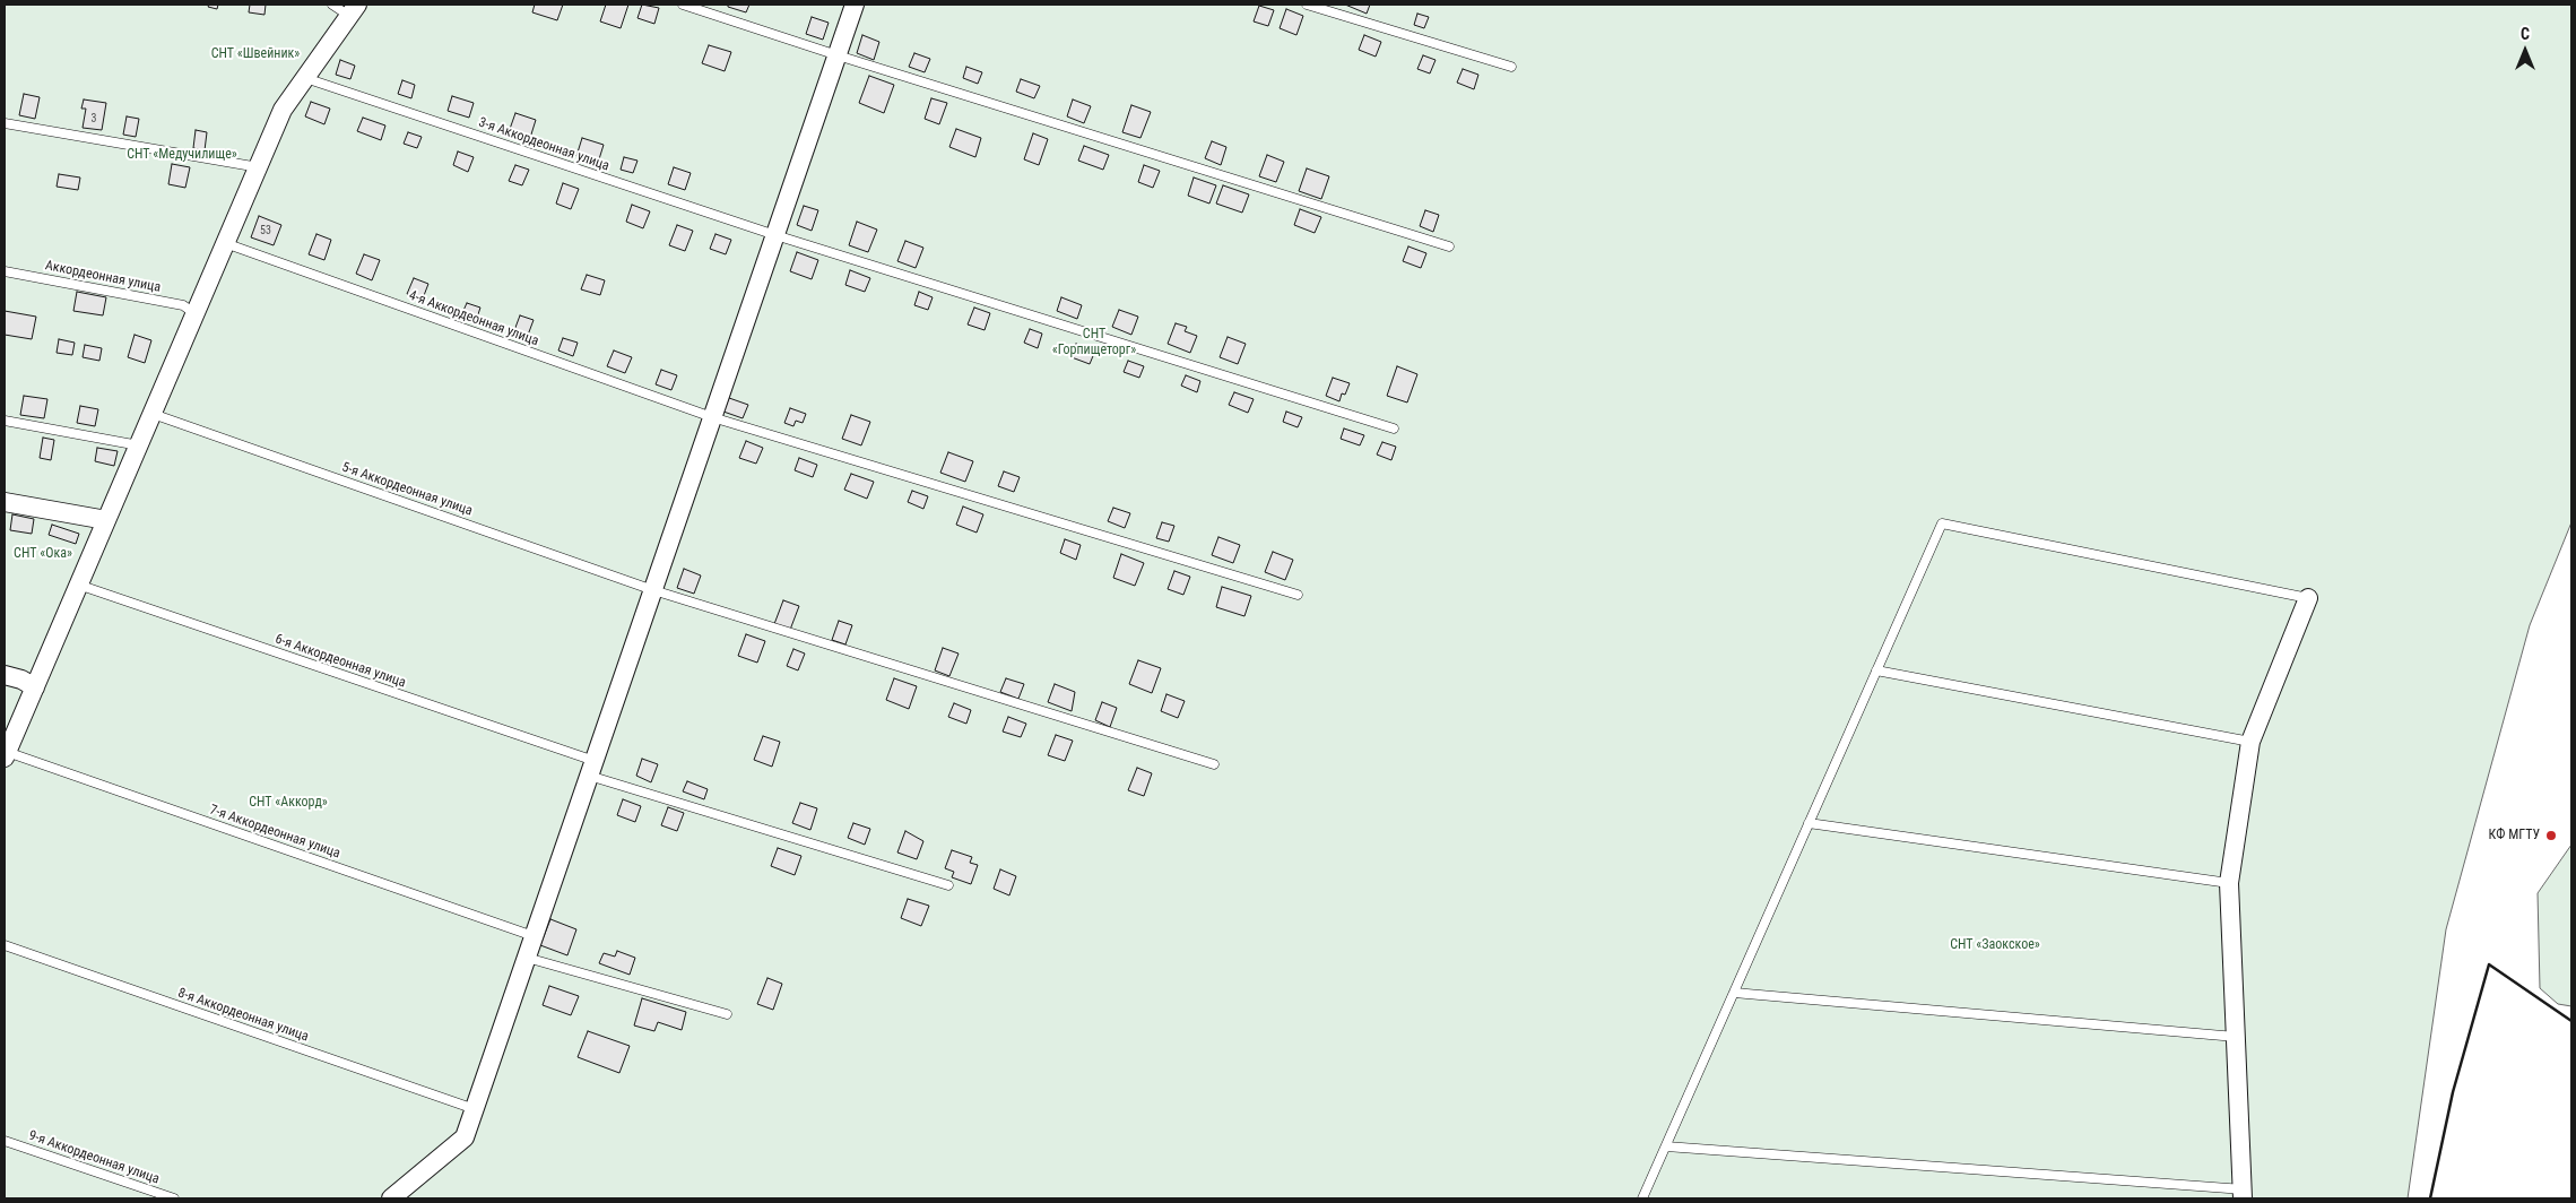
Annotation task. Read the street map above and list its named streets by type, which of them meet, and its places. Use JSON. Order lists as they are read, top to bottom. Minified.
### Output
{"streets":{"lane":["3-я Аккордеонная улица","Аккордеонная улица","4-я Аккордеонная улица","5-я Аккордеонная улица","6-я Аккордеонная улица","7-я Аккордеонная улица","8-я Аккордеонная улица","9-я Аккордеонная улица"]},"parks":["СНТ «Швейник»","СНТ «Медучилище»","СНТ «Горпищеторг»","СНТ «Ока»","СНТ «Аккорд»","СНТ «Заокское»"],"places":["КФ МГТУ"],"house_numbers":["3","53"],"north":"top"}
